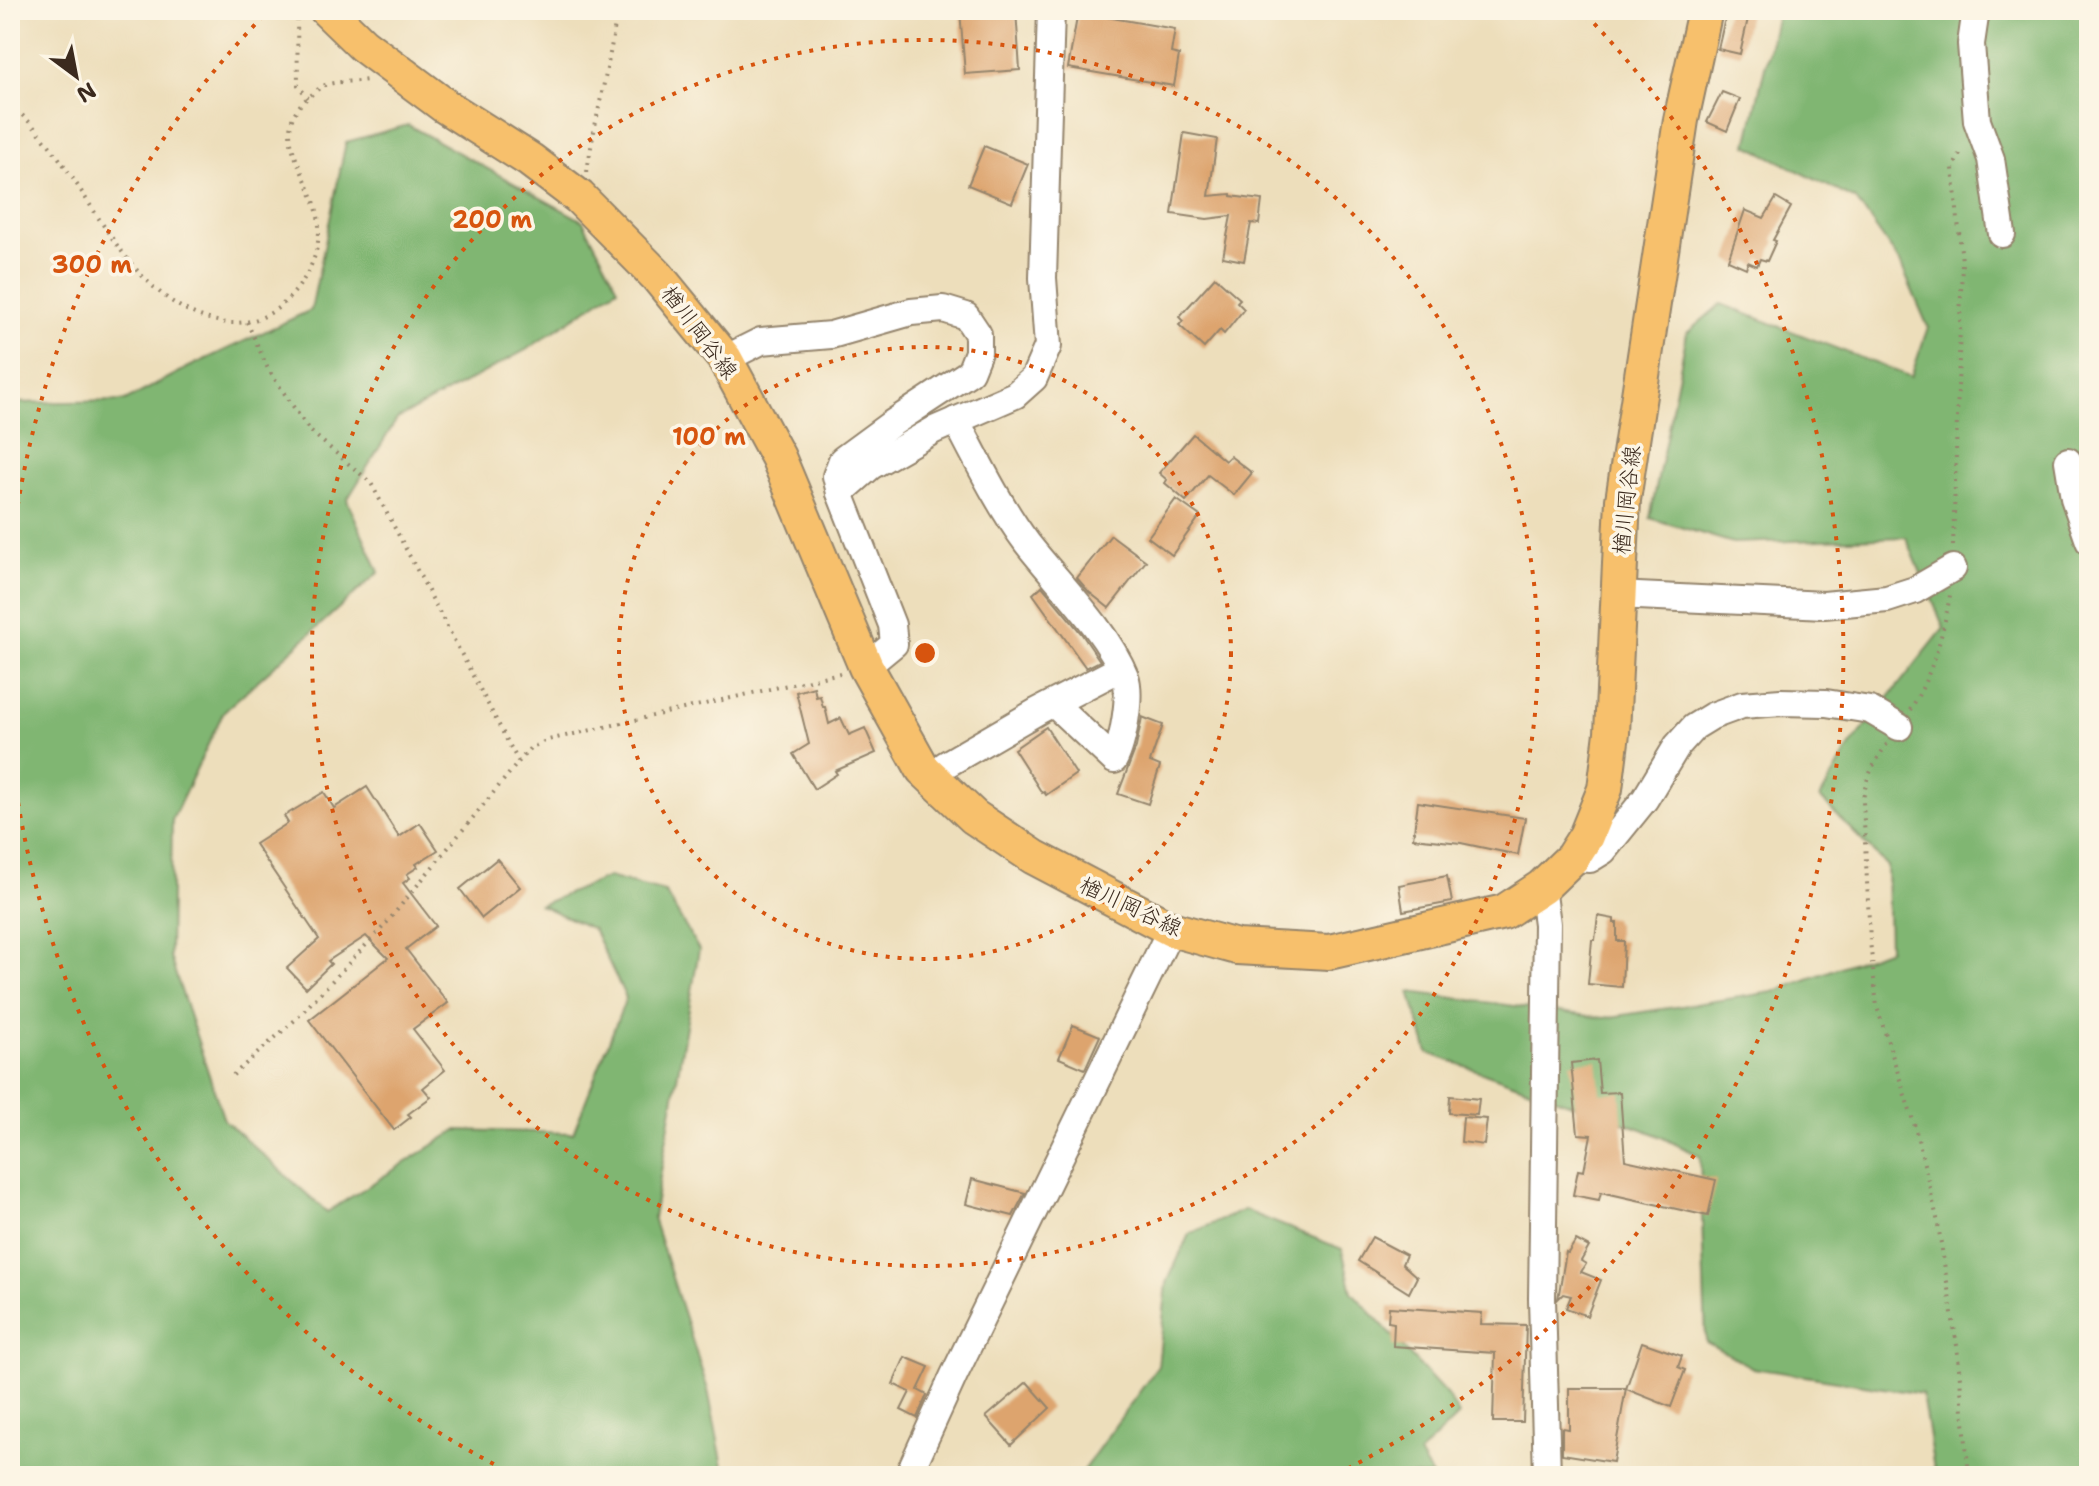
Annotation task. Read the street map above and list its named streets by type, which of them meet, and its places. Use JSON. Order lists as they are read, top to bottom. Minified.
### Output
{"streets":{"main road":["楢川岡谷線"]},"north":"bottom right","rings":["200 m","300 m","100 m"]}
